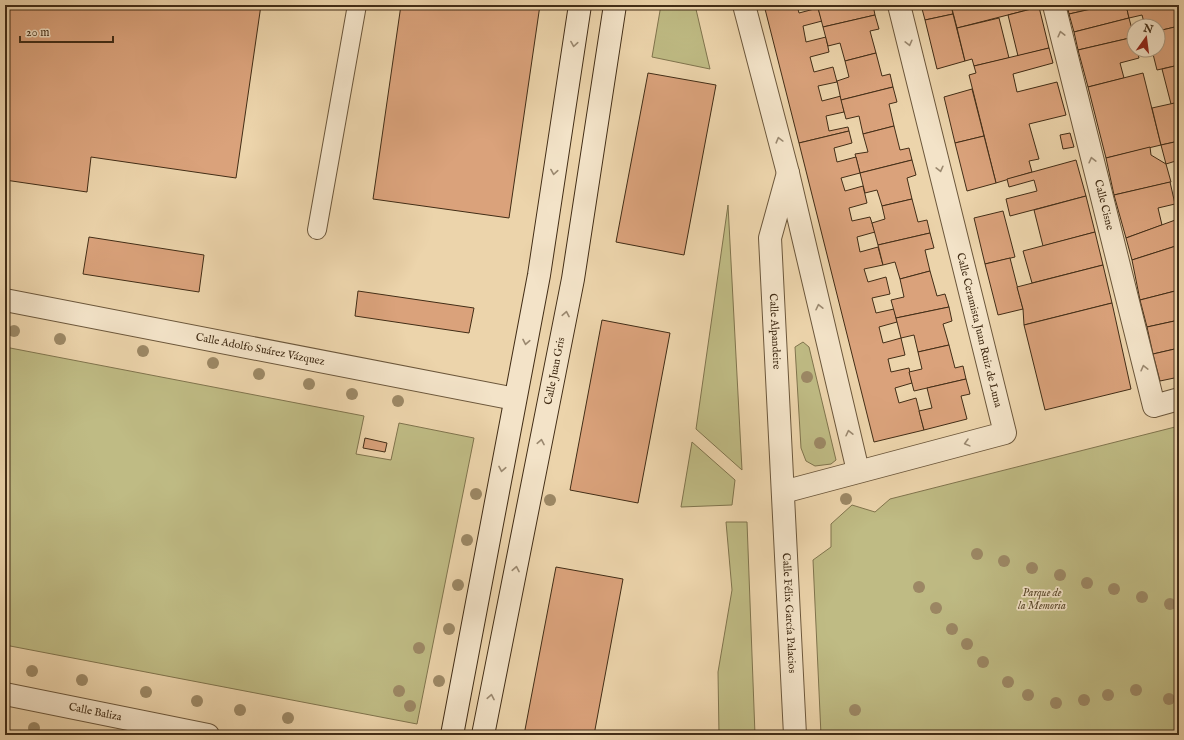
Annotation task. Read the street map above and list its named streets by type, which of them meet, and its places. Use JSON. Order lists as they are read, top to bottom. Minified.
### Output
{"streets":{"street":["Calle Cisne","Calle Ceramista Juan Ruiz de Luna","Calle Alpandeire","Calle Adolfo Suárez Vázquez","Calle Juan Gris","Calle Félix García Palacios","Calle Baliza"]},"crossings":[["Calle Ceramista Juan Ruiz de Luna","Calle Alpandeire"],["Calle Ceramista Juan Ruiz de Luna","Calle Félix García Palacios"],["Calle Alpandeire","Calle Félix García Palacios"]],"one_way":["Calle Cisne"],"parks":["Parque de la Memoria"],"scale_bar":"20 m","north":"top"}
